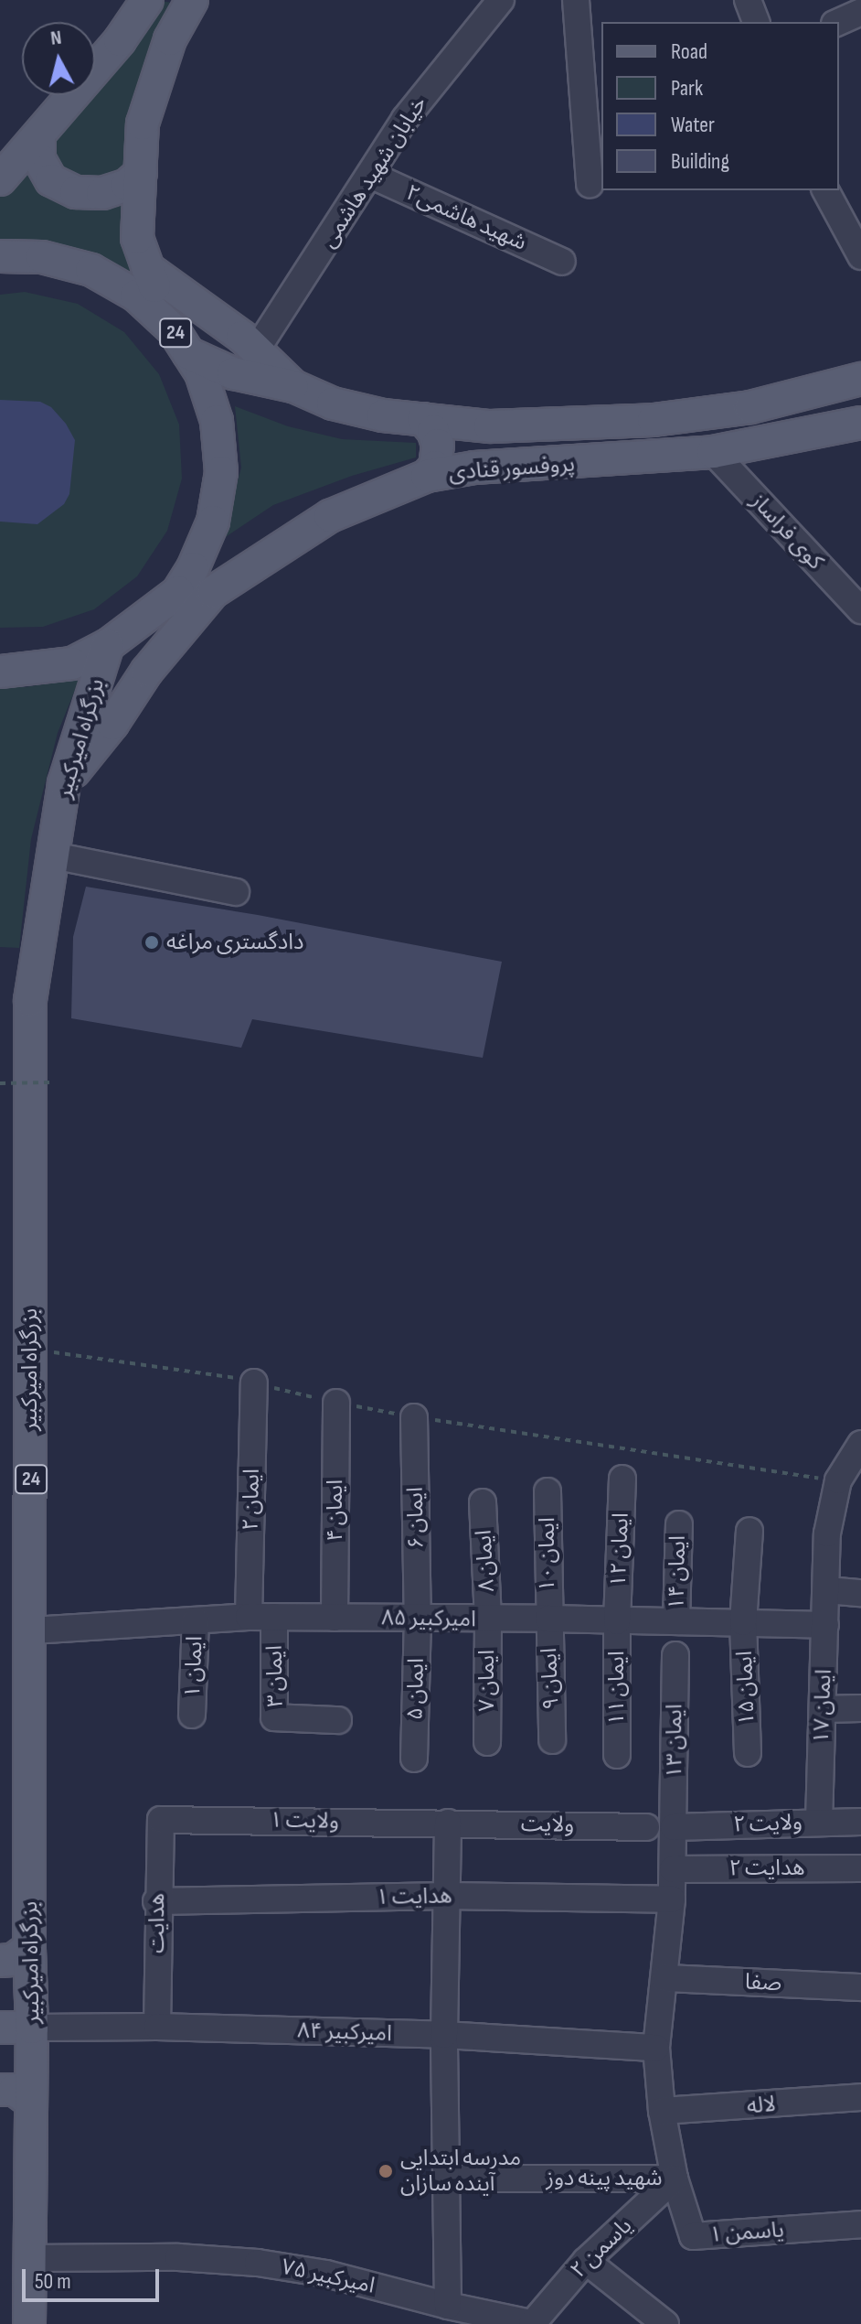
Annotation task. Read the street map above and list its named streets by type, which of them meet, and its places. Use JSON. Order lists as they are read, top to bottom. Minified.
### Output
{"streets":{"main road":["24","پروفسور قنادی","بزرگراه امیرکبیر"],"street":["خیابان شهید هاشمی","شهید هاشمی۲","کوی فراساز","ایمان ۲","ایمان ۴","ایمان ۶","ایمان ۱۲","ایمان ۱۰","ایمان ۸","ایمان ۱۴","امیرکبیر ۸۵","ایمان ۱","ایمان ۳","ایمان ۹","ایمان ۷","ایمان ۱۱","ایمان ۱۵","ایمان ۵","ایمان ۱۷","ایمان ۱۳","ولایت ۱","ولایت ۲","ولایت","هدایت ۲","هدایت ۱","هدایت","صفا","امیرکبیر ۸۴","لاله","شهید پینه دوز","یاسمن ۱","یاسمن ۲","امیرکبیر ۷۵"]},"crossings":[["خیابان شهید هاشمی","شهید هاشمی۲"],["خیابان شهید هاشمی","پروفسور قنادی"],["24","بزرگراه امیرکبیر"],["پروفسور قنادی","کوی فراساز"],["پروفسور قنادی","بزرگراه امیرکبیر"],["بزرگراه امیرکبیر","امیرکبیر ۸۵"],["بزرگراه امیرکبیر","امیرکبیر ۸۴"],["بزرگراه امیرکبیر","امیرکبیر ۷۵"],["ایمان ۲","امیرکبیر ۸۵"],["ایمان ۴","امیرکبیر ۸۵"],["ایمان ۶","امیرکبیر ۸۵"],["ایمان ۶","ایمان ۵"],["ایمان ۱۲","امیرکبیر ۸۵"],["ایمان ۱۲","ایمان ۱۱"],["ایمان ۱۰","امیرکبیر ۸۵"],["ایمان ۱۰","ایمان ۹"],["ایمان ۸","امیرکبیر ۸۵"],["ایمان ۸","ایمان ۷"],["ایمان ۱۴","امیرکبیر ۸۵"],["امیرکبیر ۸۵","ایمان ۱"],["امیرکبیر ۸۵","ایمان ۳"],["امیرکبیر ۸۵","ایمان ۹"],["امیرکبیر ۸۵","ایمان ۷"],["امیرکبیر ۸۵","ایمان ۱۱"],["امیرکبیر ۸۵","ایمان ۱۵"],["امیرکبیر ۸۵","ایمان ۵"],["امیرکبیر ۸۵","ایمان ۱۷"],["ایمان ۱۷","ولایت ۲"],["ایمان ۱۳","ولایت ۲"],["ایمان ۱۳","هدایت ۲"],["ایمان ۱۳","هدایت ۱"],["ایمان ۱۳","صفا"],["ایمان ۱۳","امیرکبیر ۸۴"],["ایمان ۱۳","لاله"],["ایمان ۱۳","شهید پینه دوز"],["ایمان ۱۳","یاسمن ۱"],["ایمان ۱۳","یاسمن ۲"],["ولایت ۱","ولایت"],["ولایت ۱","هدایت"],["هدایت ۱","هدایت"],["هدایت","امیرکبیر ۸۴"],["شهید پینه دوز","یاسمن ۱"],["شهید پینه دوز","یاسمن ۲"],["یاسمن ۱","یاسمن ۲"],["یاسمن ۲","امیرکبیر ۷۵"]],"places":["دادگستری مراغه","مدرسه ابتدایی آینده سازان"],"legend":["Road","Park","Water","Building"],"scale_bar":"50 m","north":"top"}
